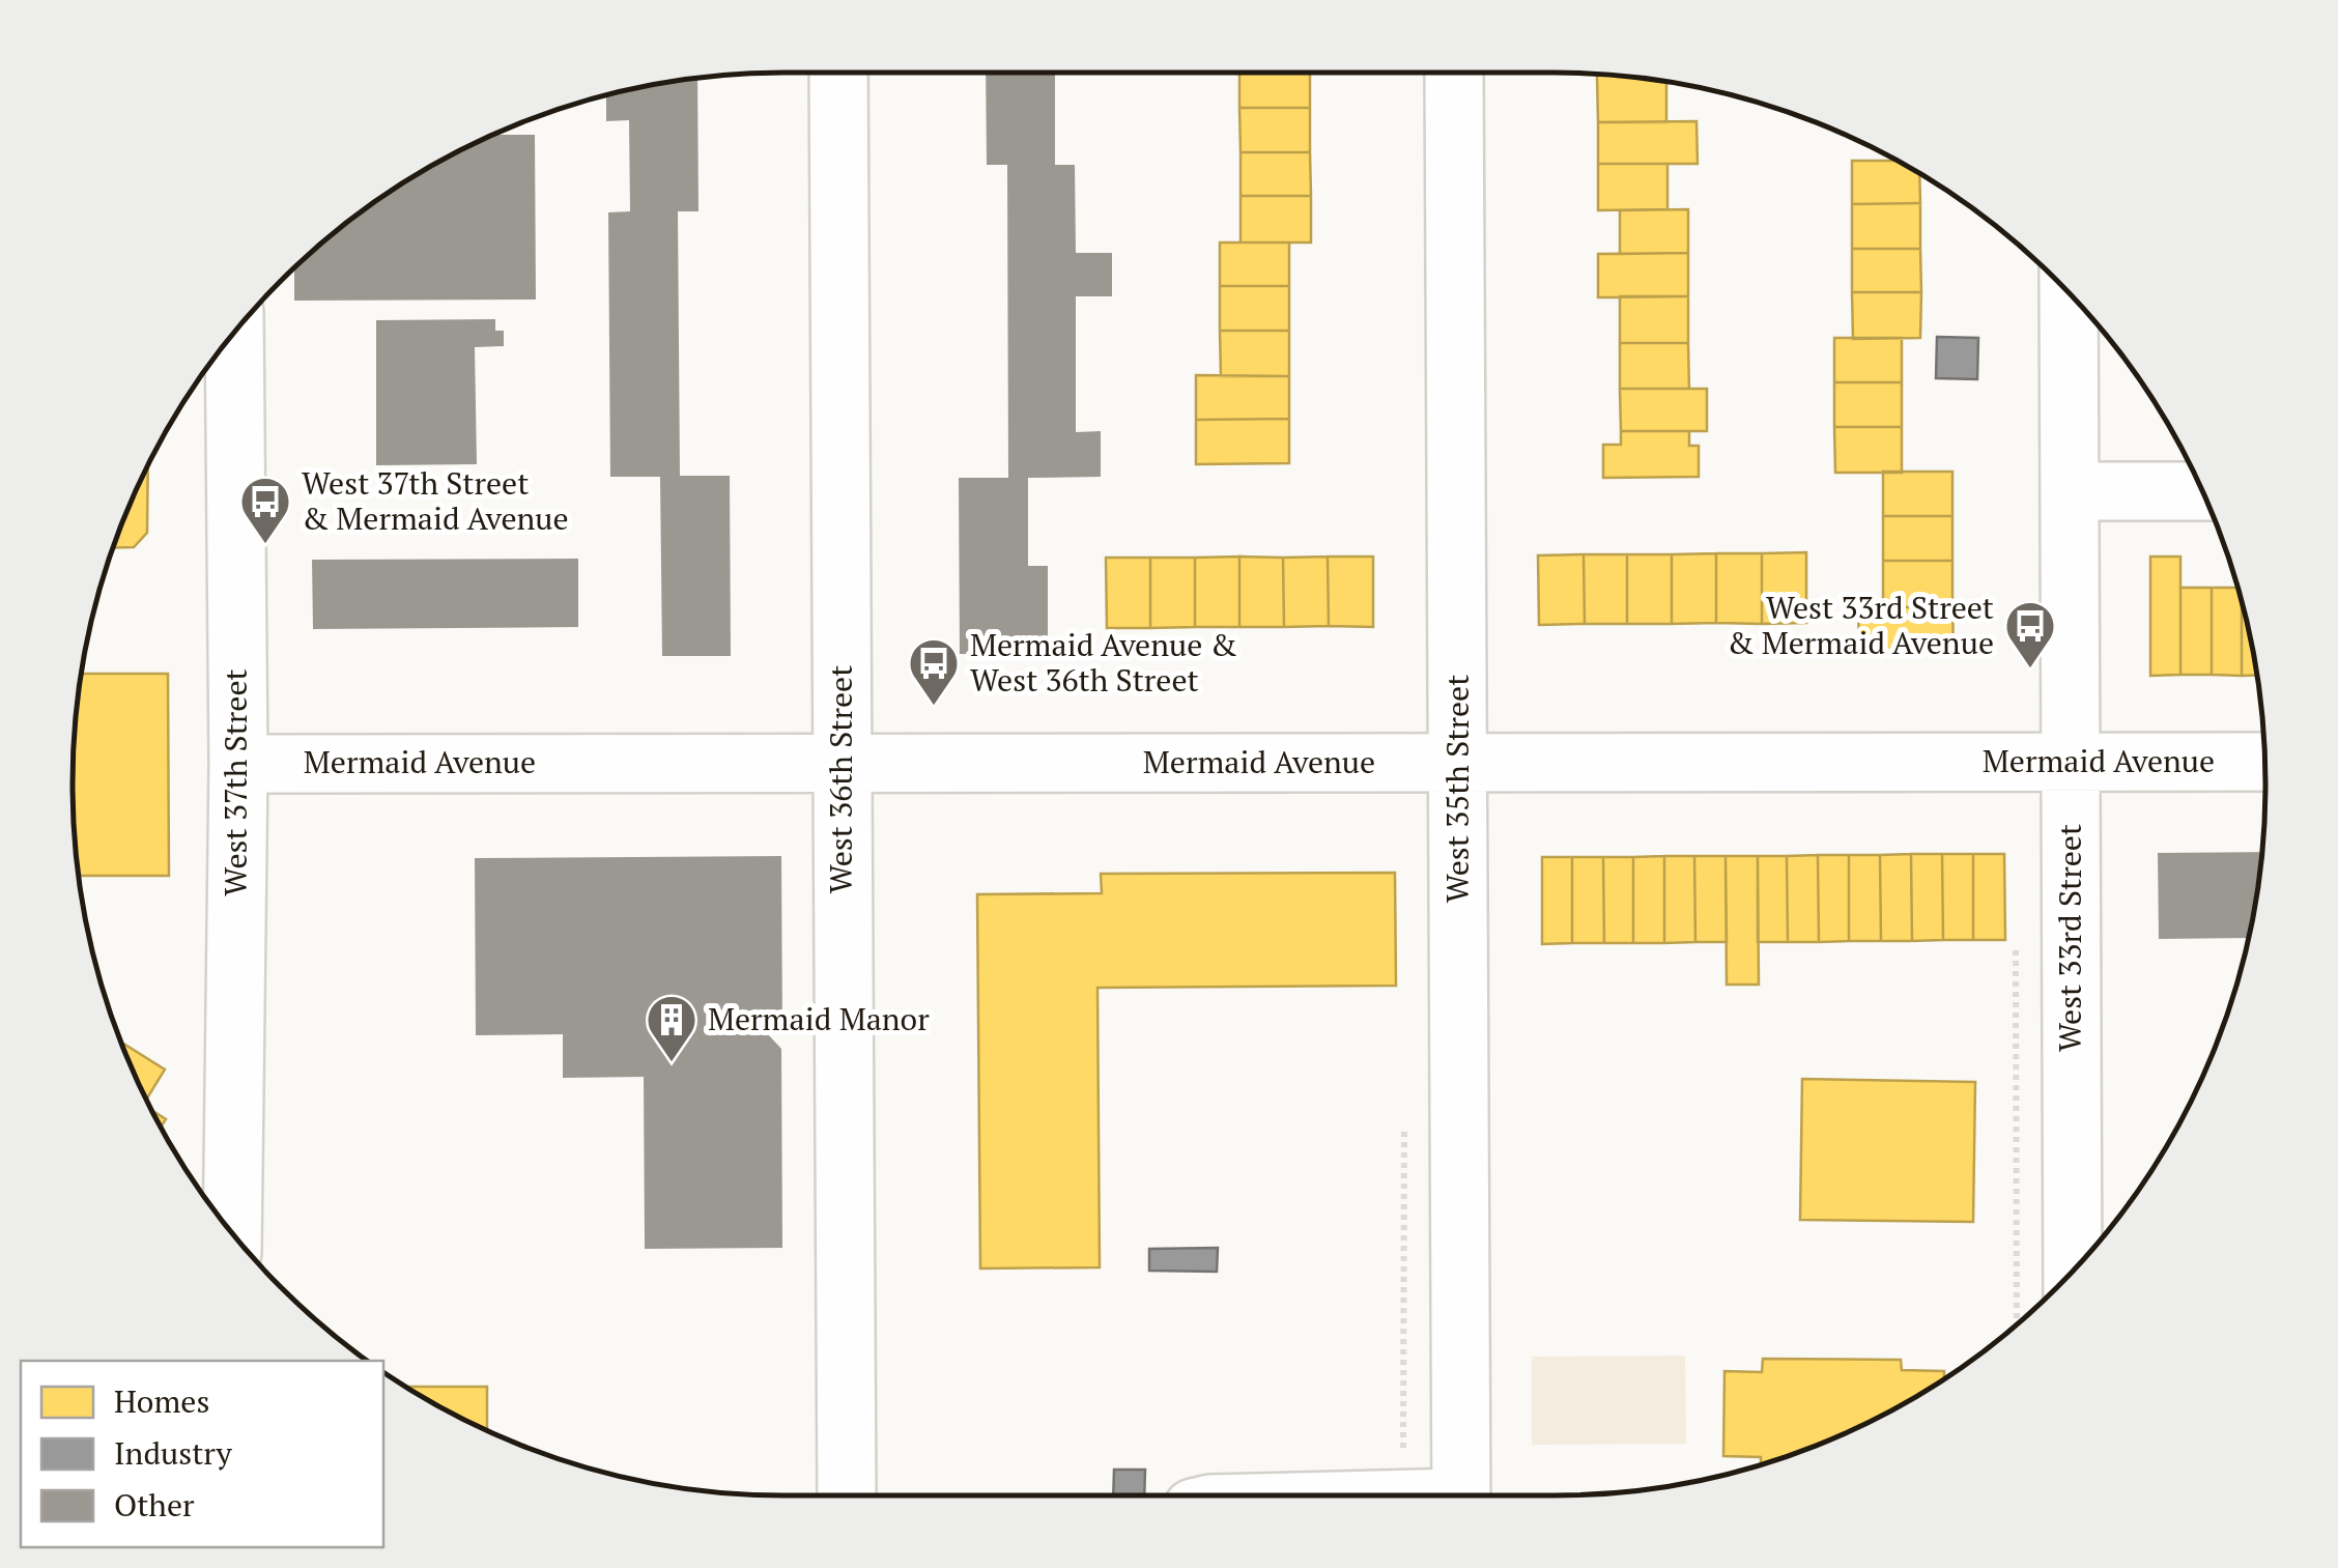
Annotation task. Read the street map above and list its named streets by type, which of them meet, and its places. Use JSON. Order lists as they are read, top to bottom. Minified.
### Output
{"streets":{"street":["Mermaid Avenue","West 36th Street","West 37th Street","West 35th Street","West 33rd Street"]},"crossings":[["Mermaid Avenue","West 36th Street"],["Mermaid Avenue","West 37th Street"],["Mermaid Avenue","West 35th Street"],["Mermaid Avenue","West 33rd Street"]],"places":{"bus stop":["West 37th Street & Mermaid Avenue","West 33rd Street & Mermaid Avenue","Mermaid Avenue & West 36th Street"],"building":["Mermaid Manor"]},"legend":["Homes","Industry","Other"]}
